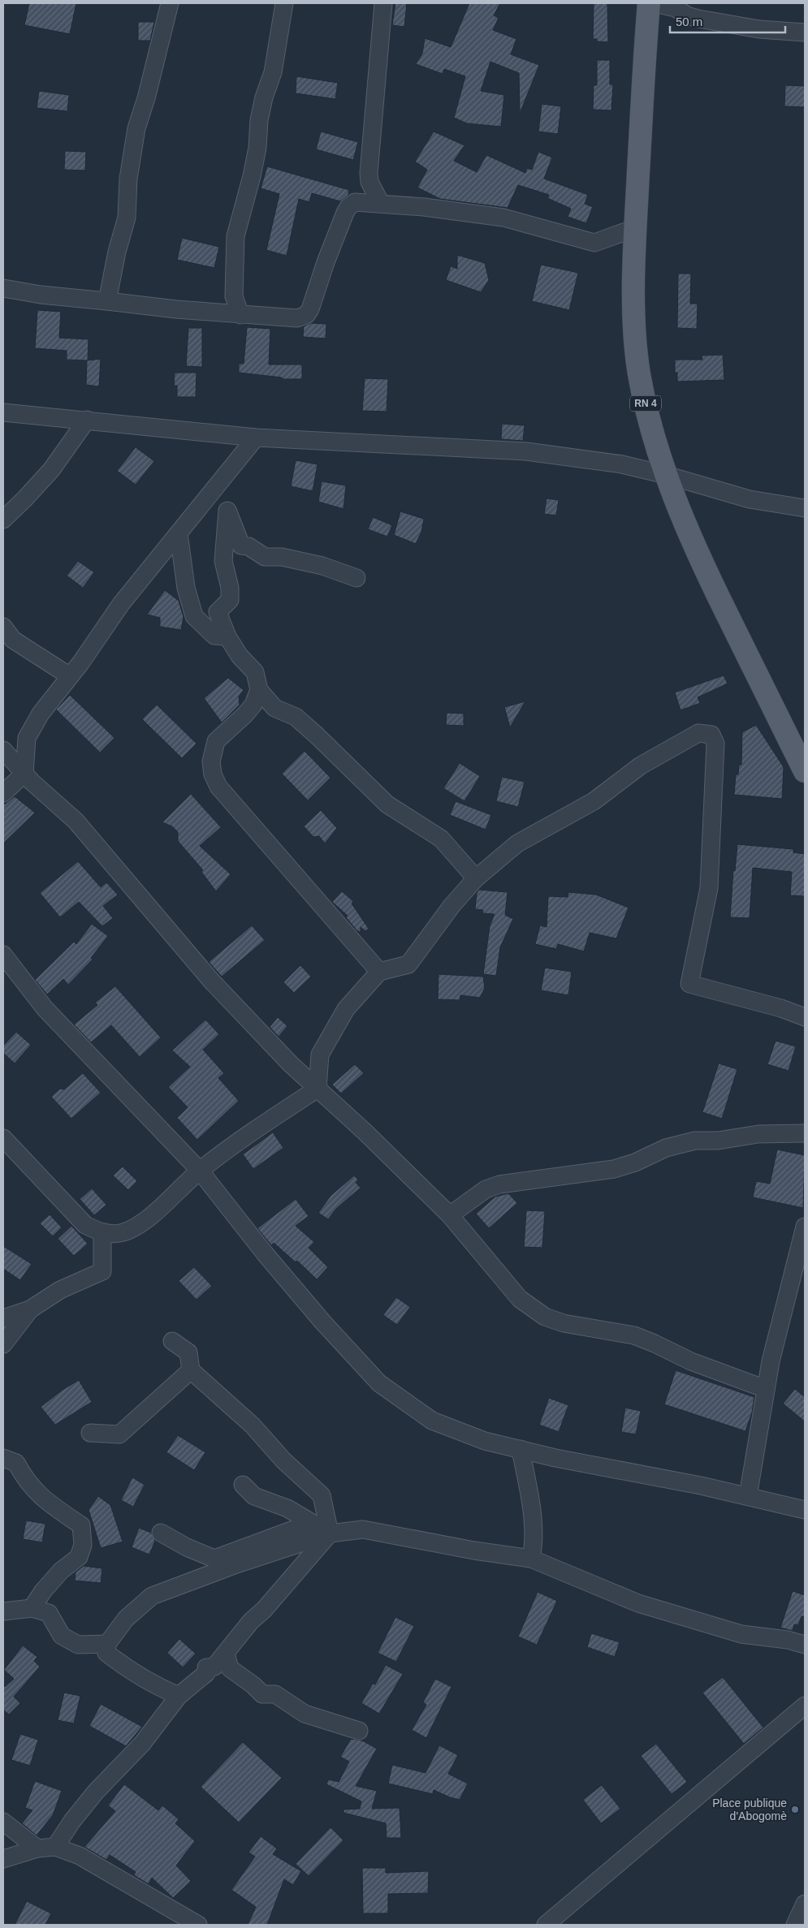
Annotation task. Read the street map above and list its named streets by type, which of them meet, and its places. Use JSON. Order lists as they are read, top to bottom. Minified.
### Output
{"streets":{"main road":["RN 4"]},"places":["Place publique d'Abogomè"],"scale_bar":"50 m"}
